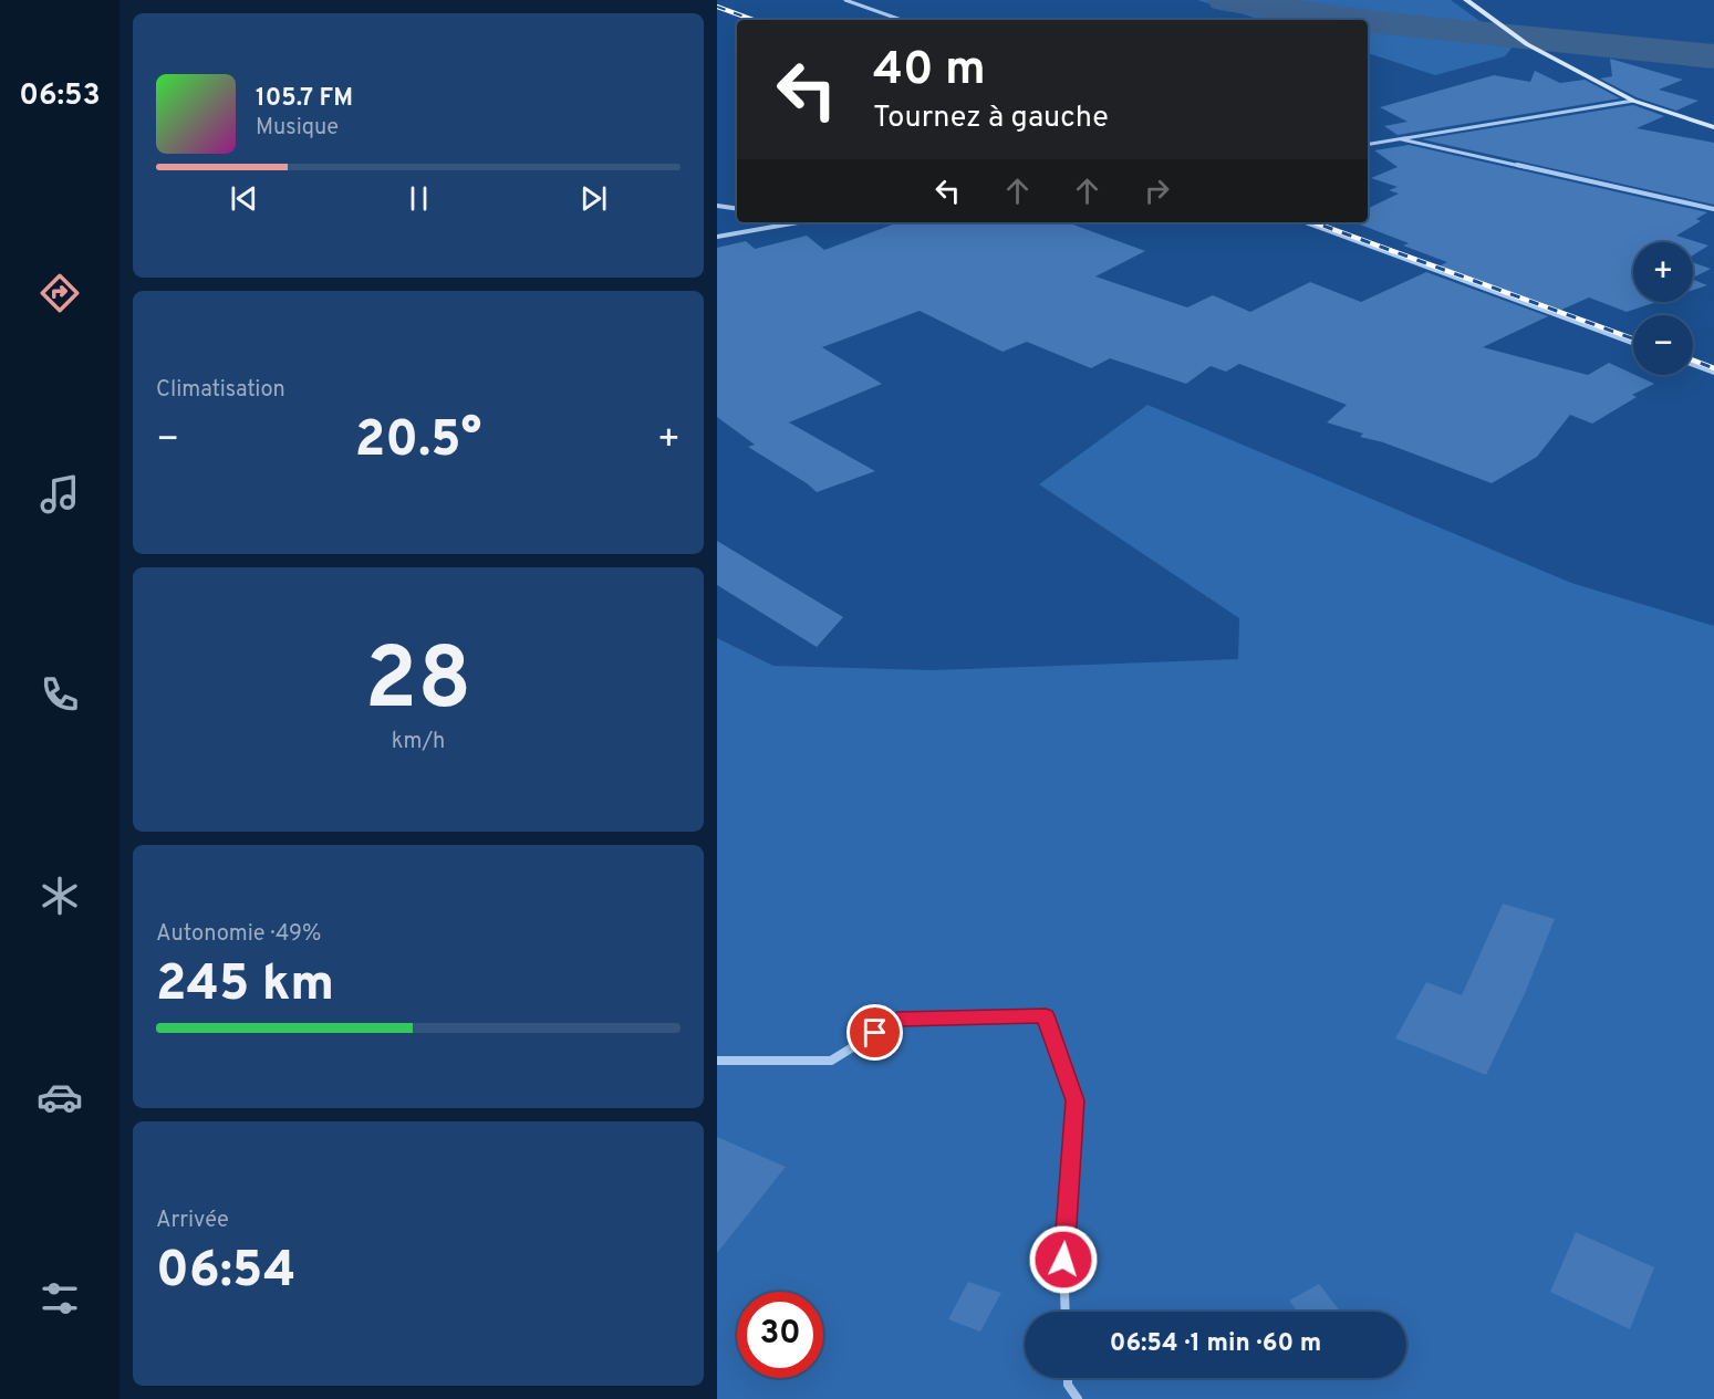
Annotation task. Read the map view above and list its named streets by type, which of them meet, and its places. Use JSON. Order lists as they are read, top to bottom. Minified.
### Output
{"page":{"tabs":"06:53","turn":["40 m","Tournez à gauche"],"song":["105.7 FM","Musique"],"map_buttons":["+","−"],"tile":["Climatisation",["28","km/h"],["Autonomie · 49%","245 km"],["Arrivée","06:54"]],"heat":["−","20.5°","+"],"limit":"30","trip":"06:54 · 1 min · 60 m"}}
